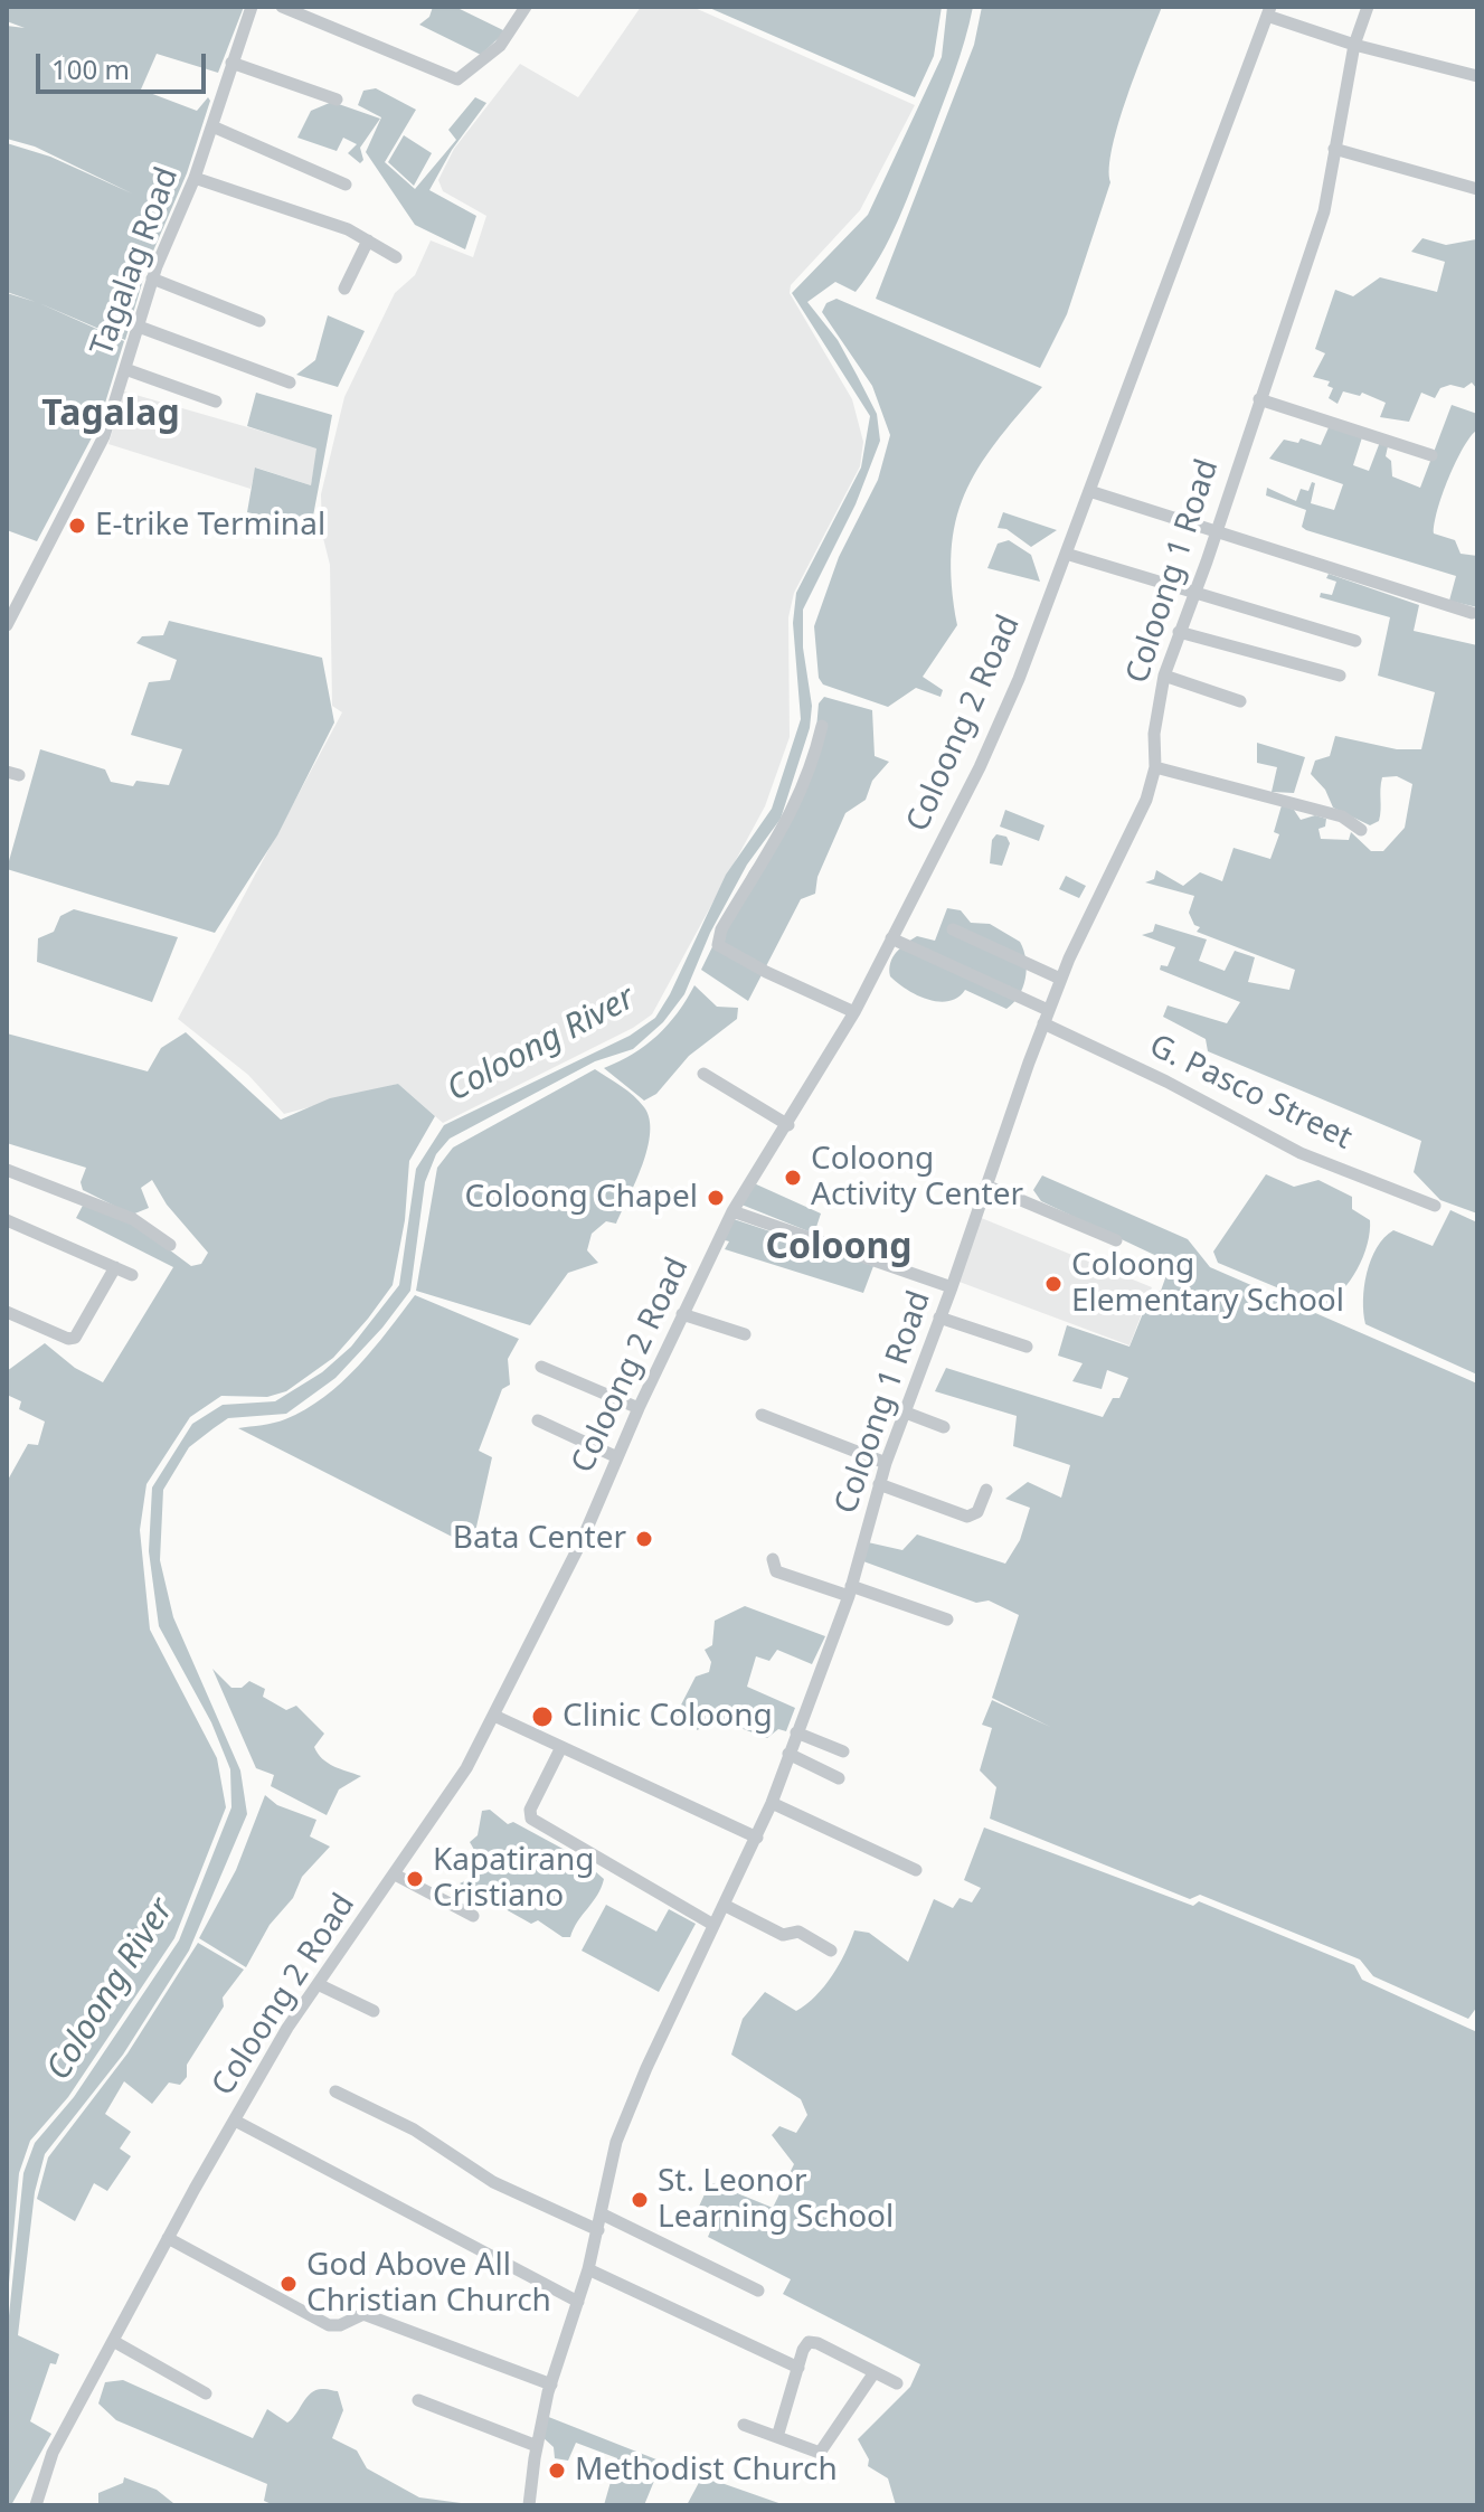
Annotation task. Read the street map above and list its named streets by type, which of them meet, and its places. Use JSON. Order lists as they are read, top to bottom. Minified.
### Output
{"streets":{"street":["Tagalag Road","Coloong 1 Road","Coloong 2 Road","G. Pasco Street"]},"crossings":[["Coloong 1 Road","G. Pasco Street"],["Coloong 2 Road","G. Pasco Street"]],"districts":["Tagalag","Coloong"],"water":["Coloong River"],"places":["E-trike Terminal","Coloong Activity Center","Coloong Chapel","Coloong Elementary School","Bata Center","Clinic Coloong","Kapatirang Cristiano","St. Leonor Learning School","God Above All Christian Church","Methodist Church"],"scale_bar":"100 m"}
